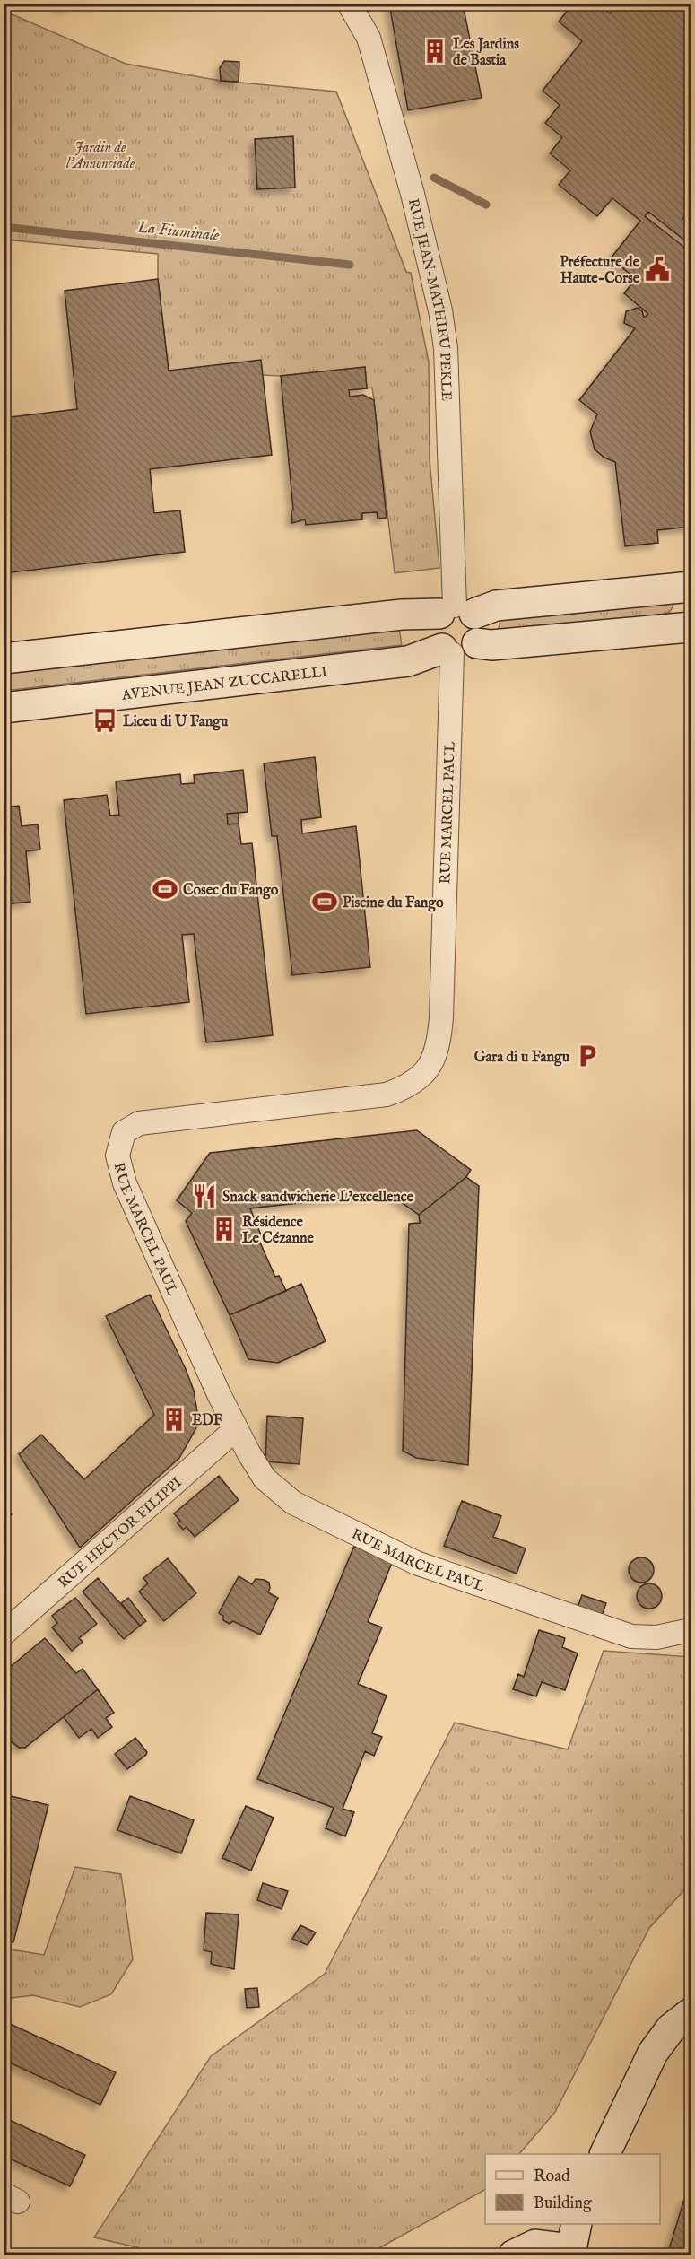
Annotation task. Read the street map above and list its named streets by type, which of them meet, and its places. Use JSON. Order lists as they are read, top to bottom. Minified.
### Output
{"streets":{"main road":["AVENUE JEAN ZUCCARELLI"],"street":["RUE JEAN-MATHIEU PEKLE","RUE MARCEL PAUL","RUE HECTOR FILIPPI"]},"crossings":[["AVENUE JEAN ZUCCARELLI","RUE MARCEL PAUL"],["RUE MARCEL PAUL","RUE HECTOR FILIPPI"]],"water":["La Fiuminale"],"parks":["Jardin de l'Annonciade"],"places":{"building":["Les Jardins de Bastia","Résidence Le Cézanne","EDF"],"public building":["Préfecture de Haute-Corse"],"bus stop":["Liceu di U Fangu"],"sports":["Cosec du Fango","Piscine du Fango"],"parking":["Gara di u Fangu"],"restaurant":["Snack sandwicherie L’excellence"]},"legend":["Road","Building"]}
